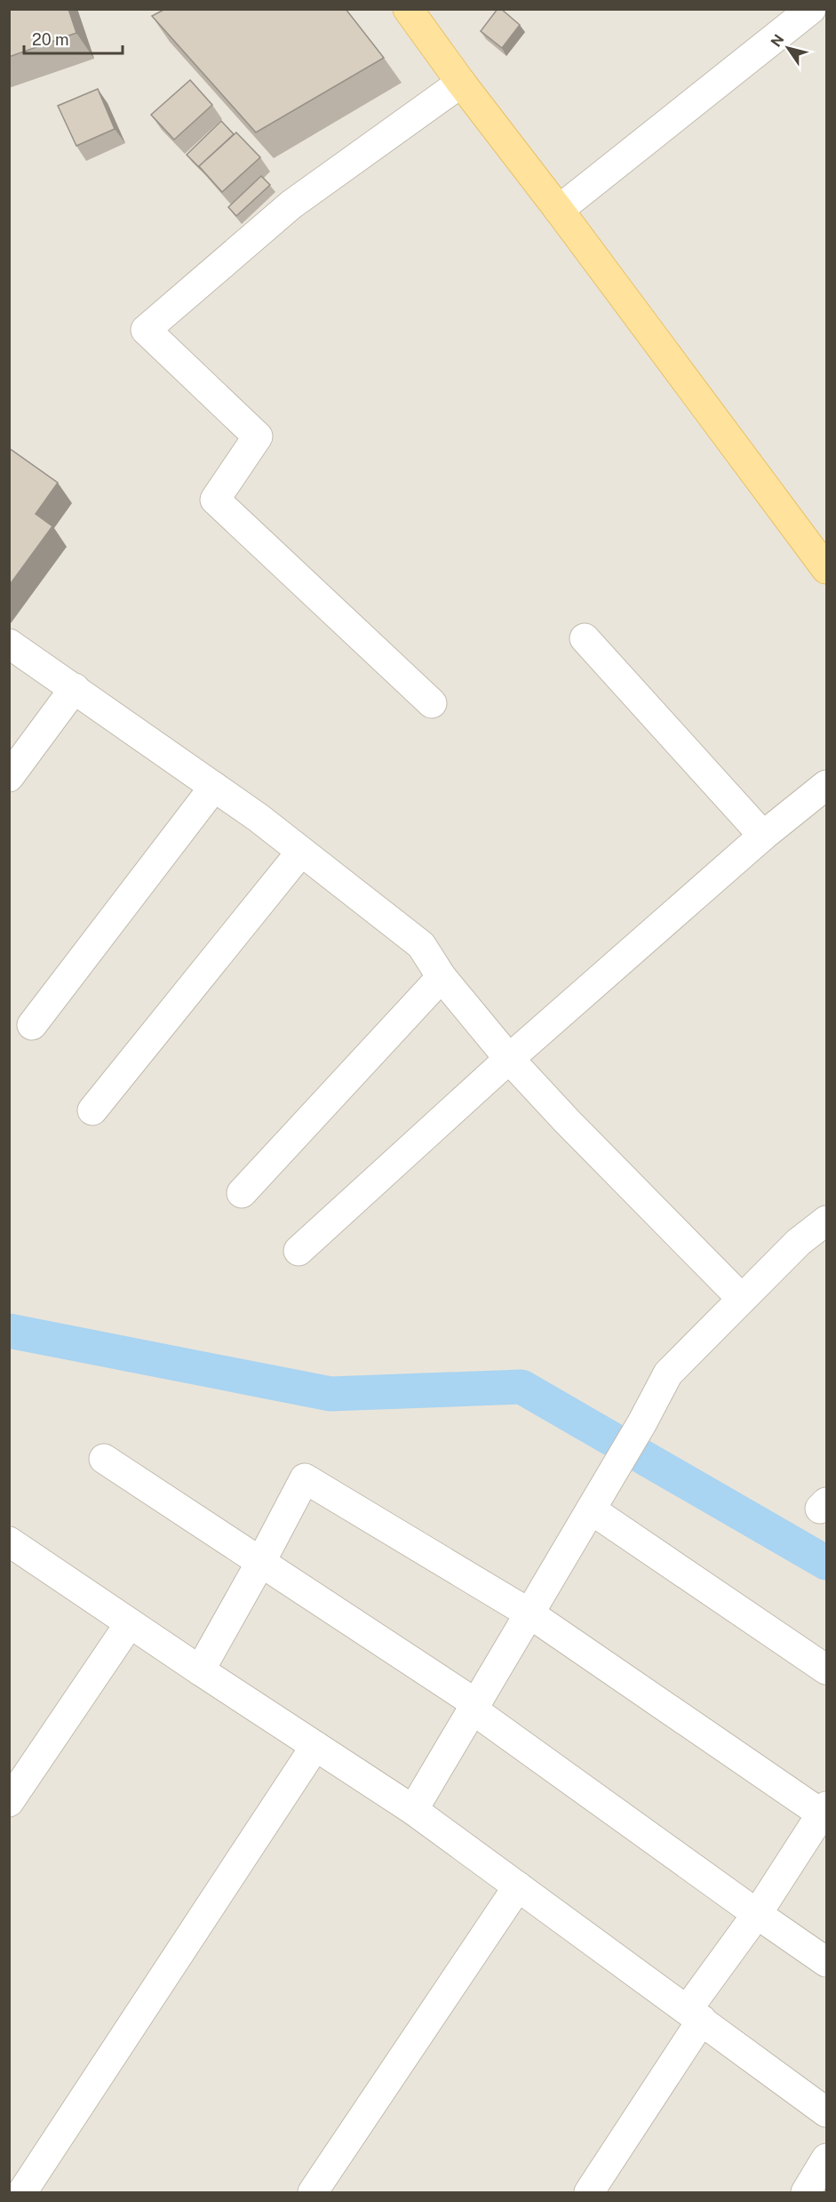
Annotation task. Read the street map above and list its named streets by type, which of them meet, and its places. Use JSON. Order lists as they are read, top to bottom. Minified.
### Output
{"scale_bar":"20 m","north":"top left"}
